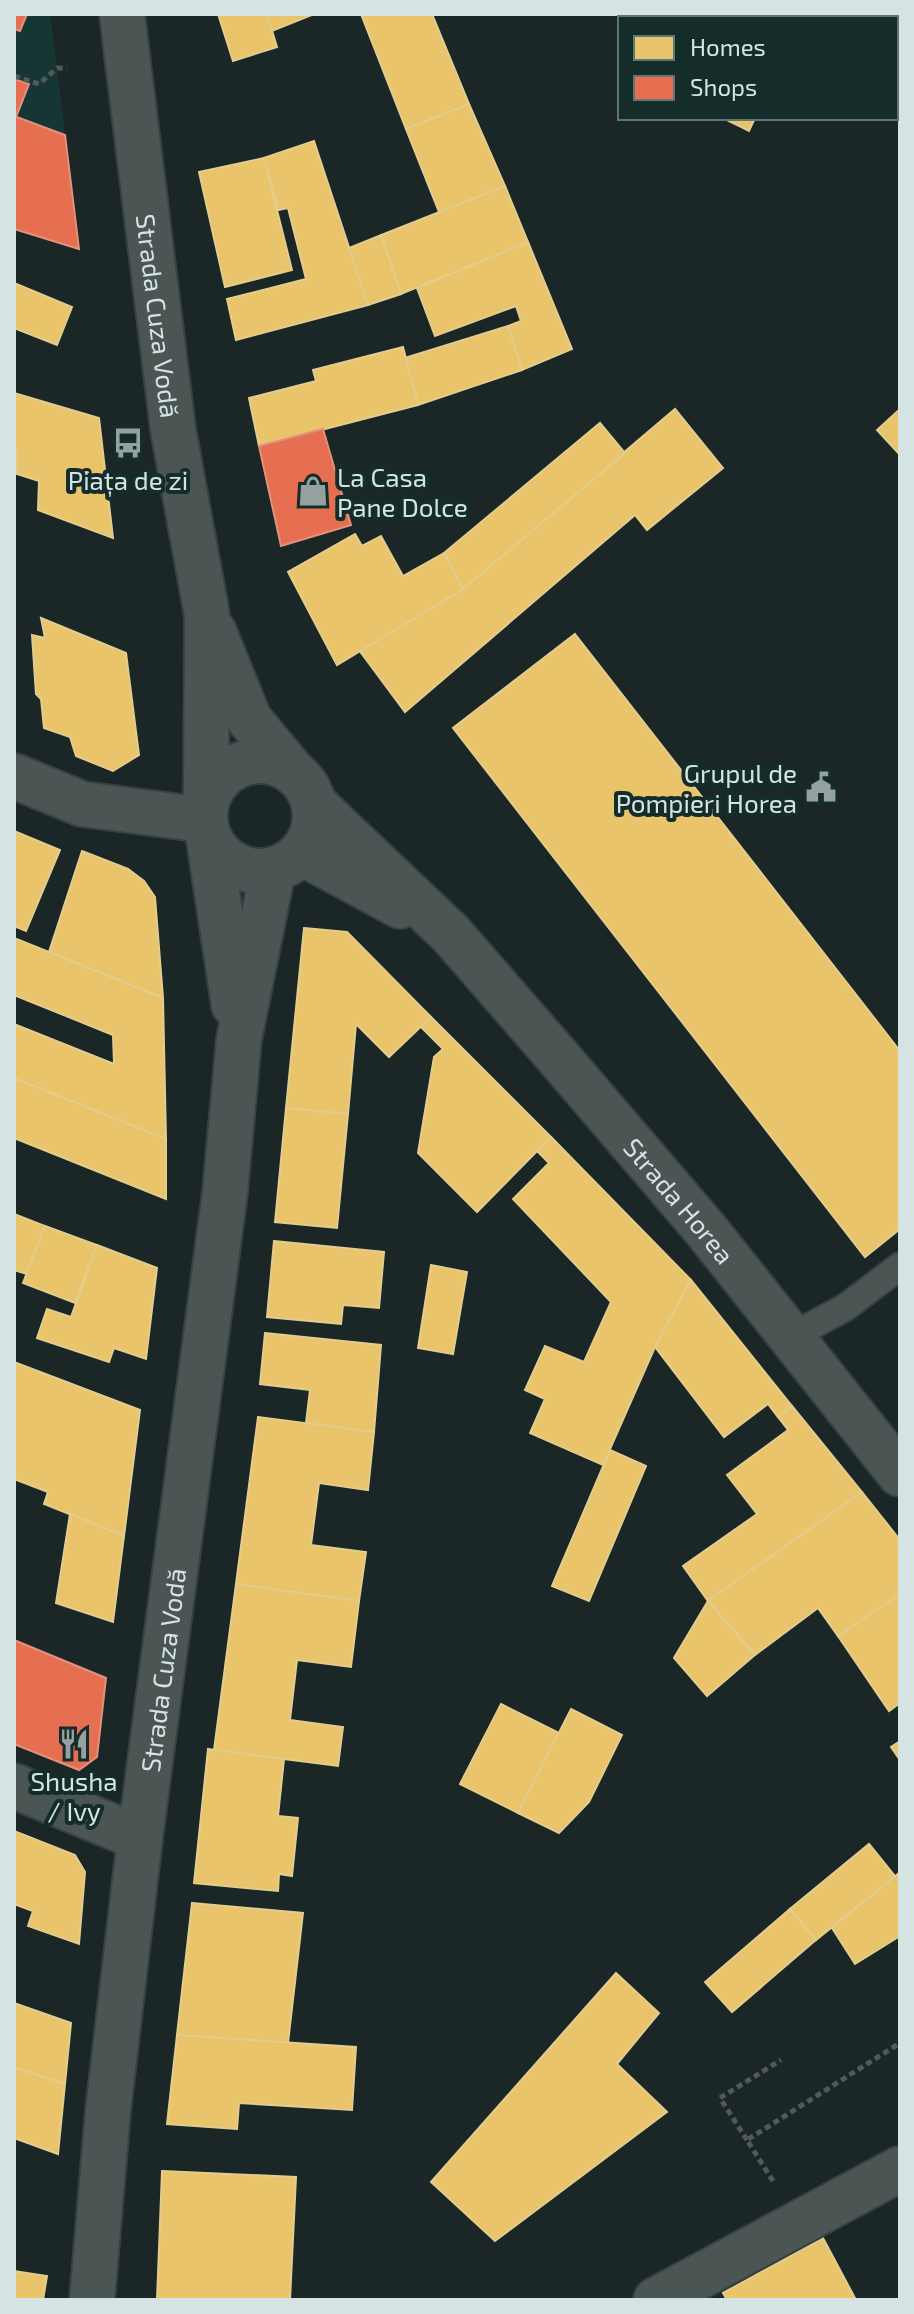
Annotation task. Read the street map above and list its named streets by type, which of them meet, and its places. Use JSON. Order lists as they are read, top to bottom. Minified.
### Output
{"streets":{"main road":["Strada Cuza Vodă","Strada Horea"]},"crossings":[["Strada Cuza Vodă","Strada Horea"]],"places":{"bus stop":["Piața de zi"],"shop":["La Casa Pane Dolce"],"public building":["Grupul de Pompieri Horea"],"restaurant":["Shusha / Ivy"]},"legend":["Homes","Shops"]}
